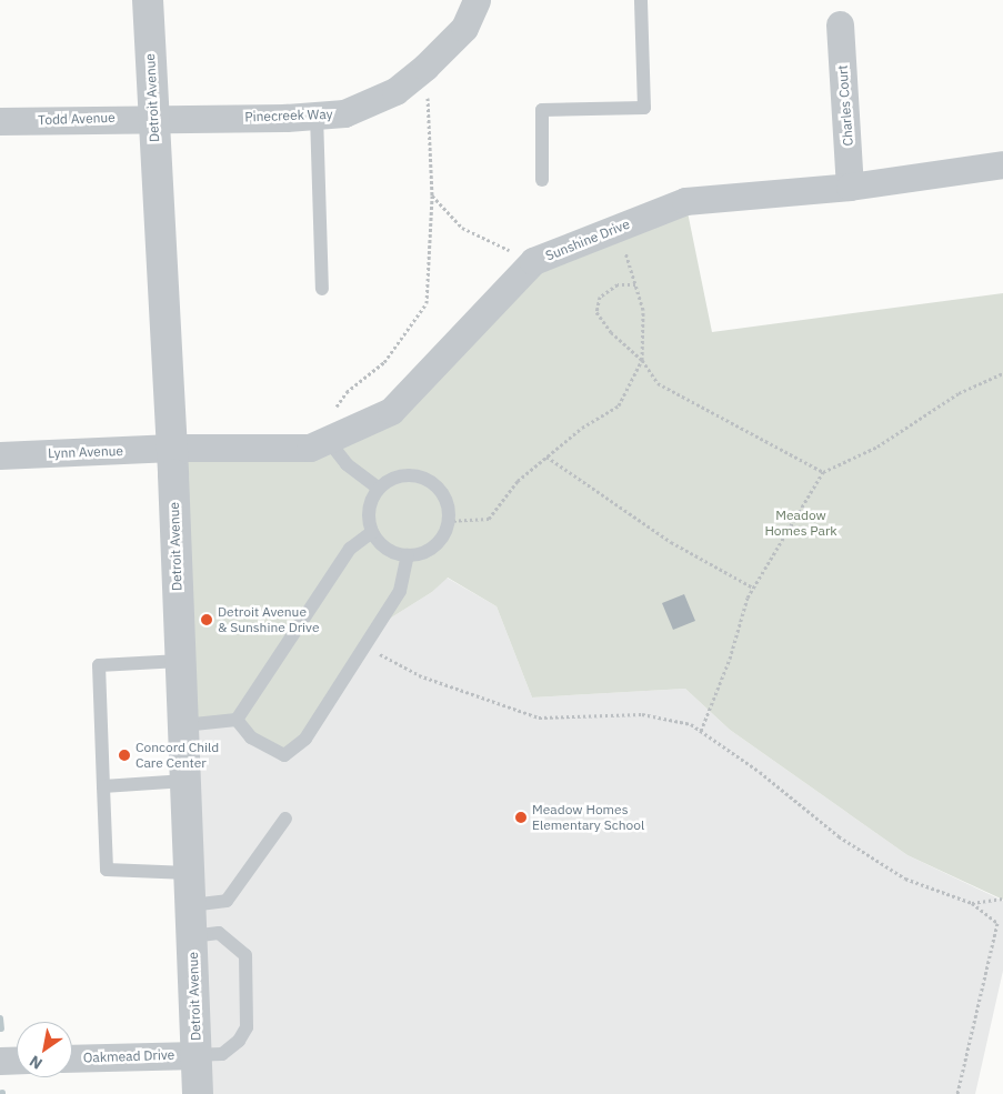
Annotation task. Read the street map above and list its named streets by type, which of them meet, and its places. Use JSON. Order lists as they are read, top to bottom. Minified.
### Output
{"streets":{"street":["Detroit Avenue","Charles Court","Pinecreek Way","Todd Avenue","Sunshine Drive","Lynn Avenue","Oakmead Drive"]},"crossings":[["Detroit Avenue","Pinecreek Way"],["Detroit Avenue","Todd Avenue"],["Detroit Avenue","Sunshine Drive"],["Detroit Avenue","Lynn Avenue"],["Detroit Avenue","Oakmead Drive"],["Charles Court","Sunshine Drive"],["Pinecreek Way","Todd Avenue"],["Sunshine Drive","Lynn Avenue"]],"parks":["Meadow Homes Park"],"places":["Detroit Avenue & Sunshine Drive","Concord Child Care Center","Meadow Homes Elementary School"],"north":"bottom left"}
